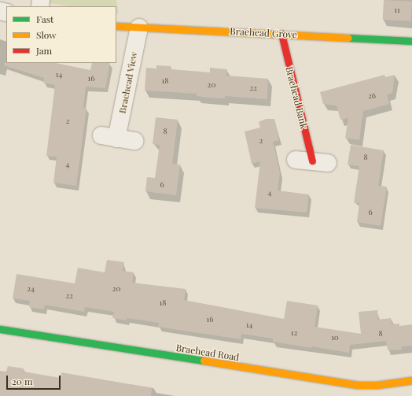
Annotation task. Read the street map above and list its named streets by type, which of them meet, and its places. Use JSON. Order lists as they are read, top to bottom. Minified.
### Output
{"streets":{"street":["Braehead Grove","Braehead View","Braehead Bank","Braehead Road"]},"crossings":[["Braehead Grove","Braehead View"],["Braehead Grove","Braehead Bank"]],"house_numbers":["11","14","16","18","20","22","26","2","8","2","8","4","6","4","6","24","20","22","18","16","14","12","8","10"],"legend":["Fast","Slow","Jam"],"scale_bar":"20 m"}
